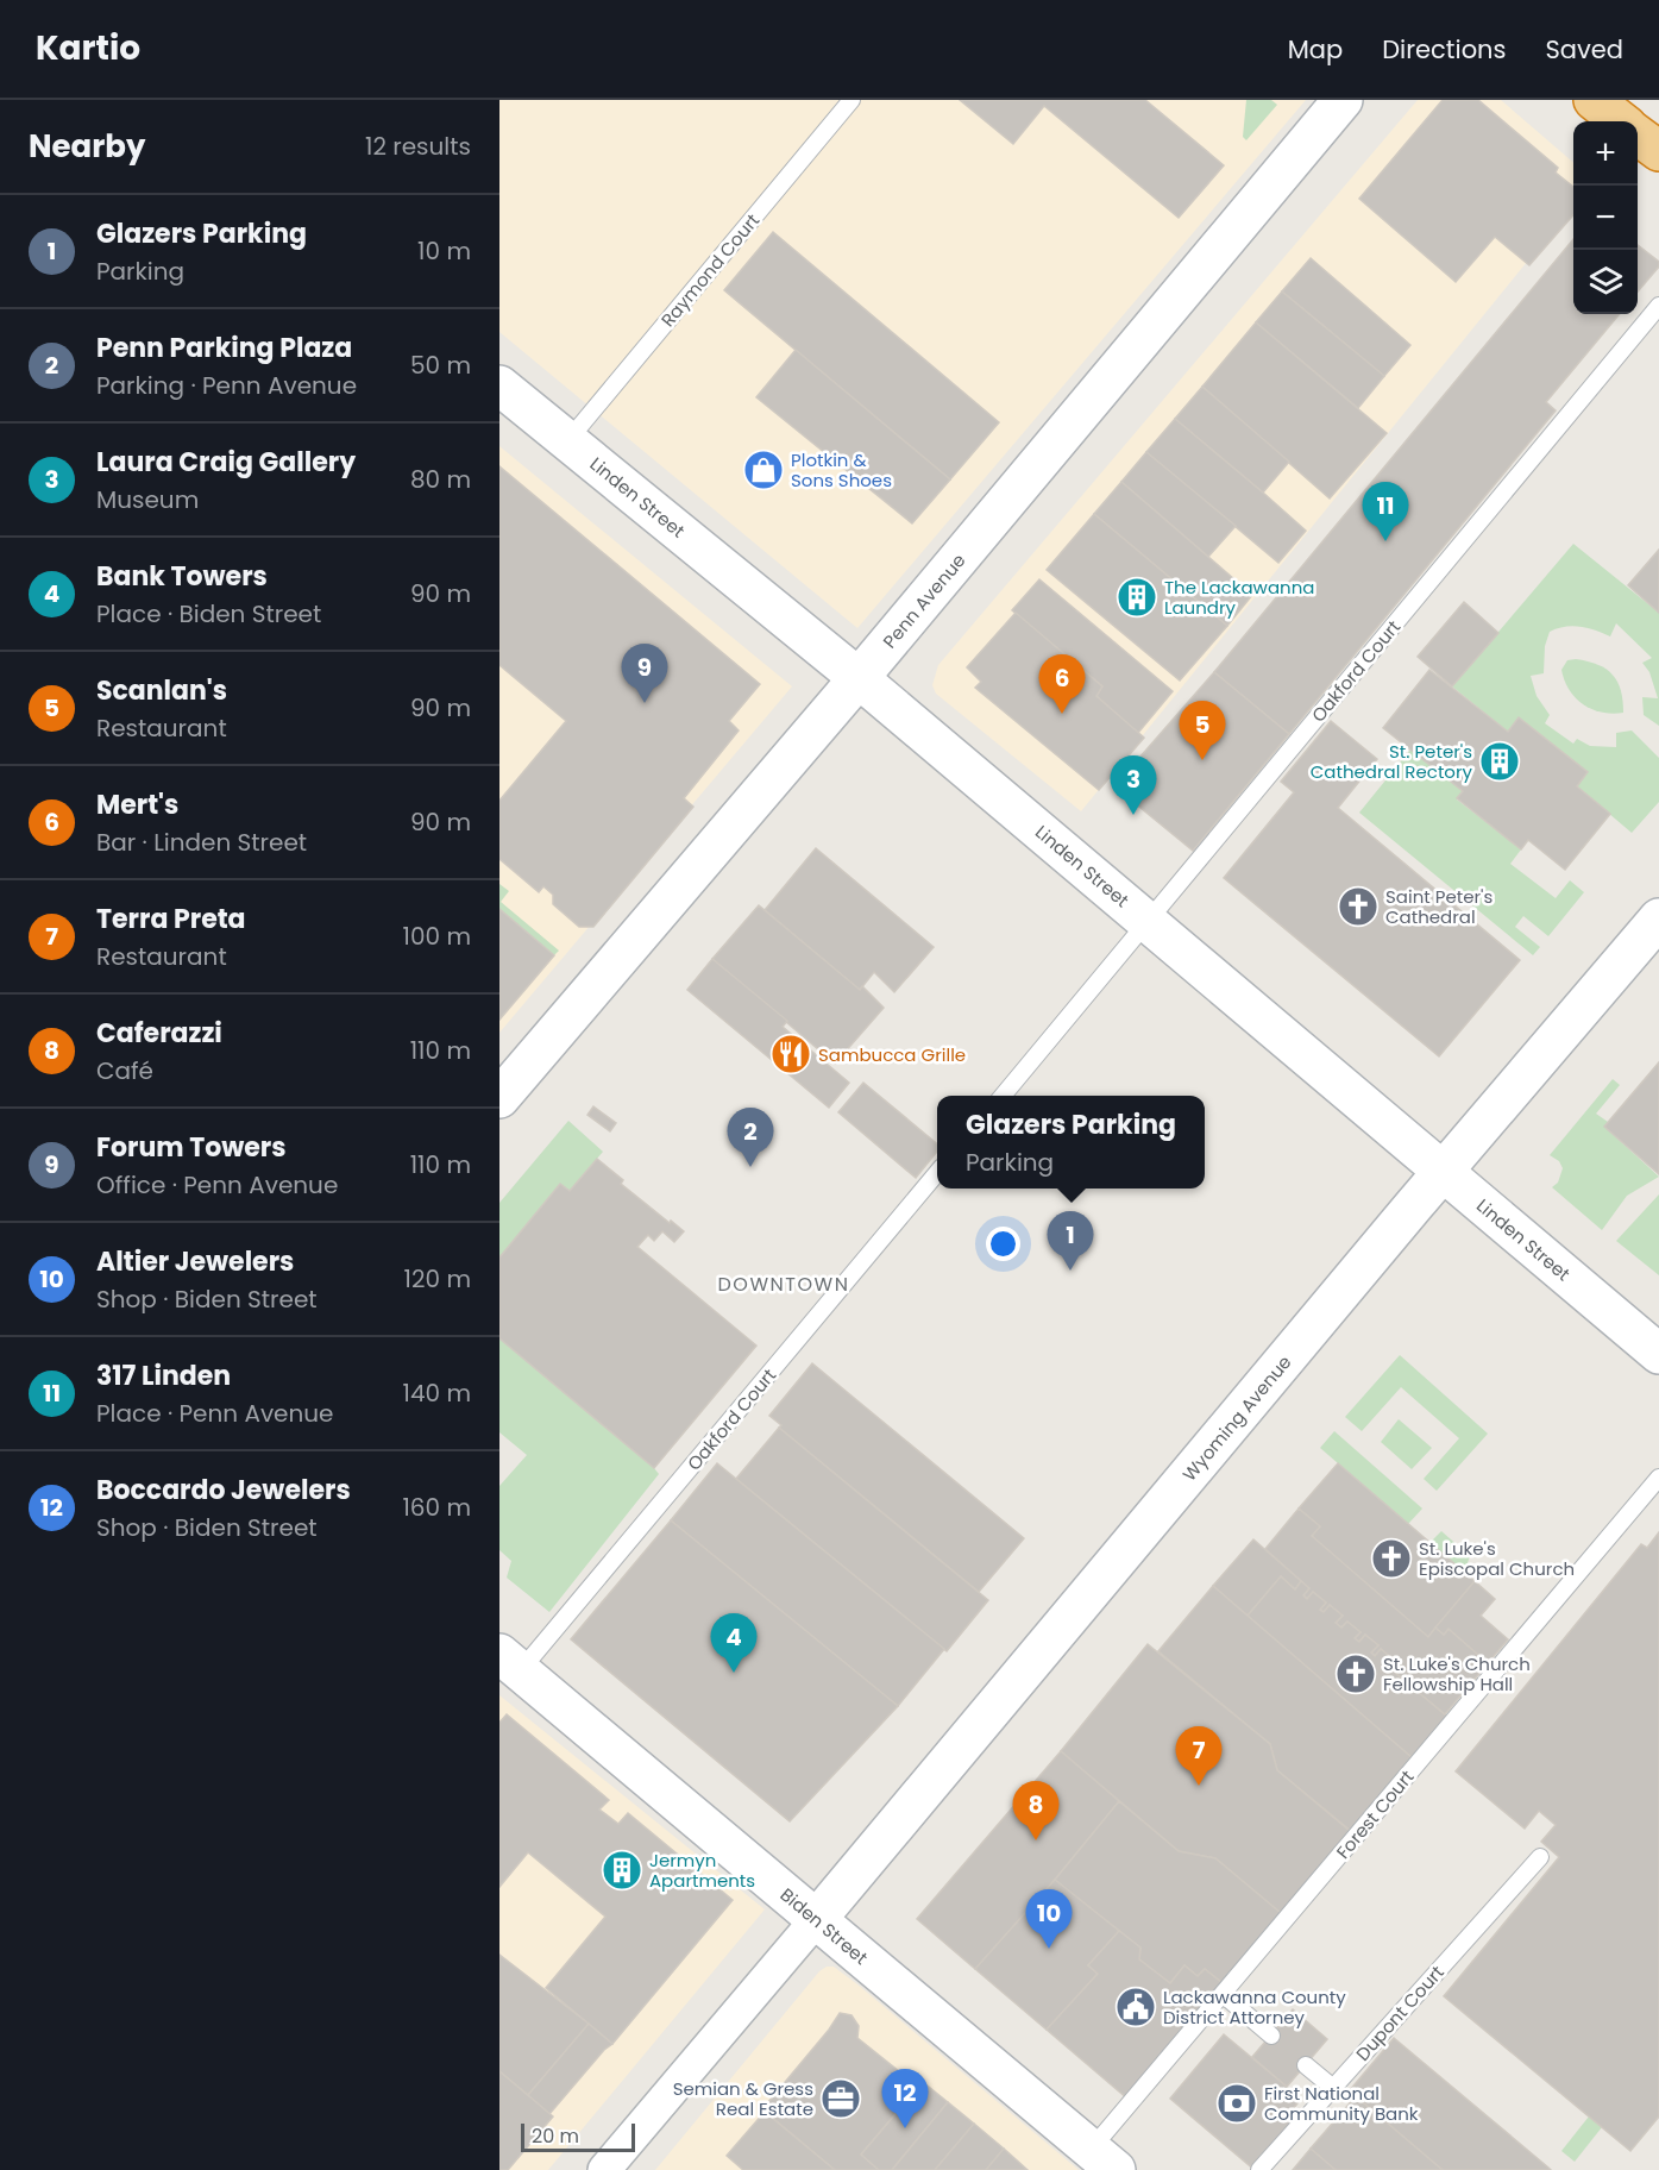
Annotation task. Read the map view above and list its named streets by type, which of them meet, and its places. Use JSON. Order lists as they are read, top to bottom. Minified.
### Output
{"streets":{"main road":["Linden Street","Penn Avenue","Wyoming Avenue","Biden Street"],"lane":["Raymond Court","Oakford Court","Forest Court","Dupont Court"]},"crossings":[["Raymond Court","Linden Street"],["Linden Street","Penn Avenue"],["Linden Street","Oakford Court"],["Linden Street","Wyoming Avenue"],["Oakford Court","Biden Street"],["Wyoming Avenue","Biden Street"],["Forest Court","Biden Street"]],"districts":["DOWNTOWN"],"places":{"shop":["Plotkin & Sons Shoes"],"building":["The Lackawanna Laundry","St. Peter's Cathedral Rectory","Jermyn Apartments"],"church":["Saint Peter's Cathedral","St. Luke's Episcopal Church","St. Luke's Church Fellowship Hall"],"restaurant":["Sambucca Grille"],"public building":["Lackawanna County District Attorney"],"office":["Semian & Gress Real Estate"],"bank":["First National Community Bank"]},"scale_bar":"20 m","page":{"header":"Kartio","nav":["Map","Directions","Saved"],"heading":["Nearby","12 results"],"map_buttons":["+","−"],"list":[{"mark":"1","name":"Glazers Parking","note":"Parking","value":"10 m"},{"mark":"2","name":"Penn Parking Plaza","note":"Parking · Penn Avenue","value":"50 m"},{"mark":"3","name":"Laura Craig Gallery","note":"Museum","value":"80 m"},{"mark":"4","name":"Bank Towers","note":"Place · Biden Street","value":"90 m"},{"mark":"5","name":"Scanlan's","note":"Restaurant","value":"90 m"},{"mark":"6","name":"Mert's","note":"Bar · Linden Street","value":"90 m"},{"mark":"7","name":"Terra Preta","note":"Restaurant","value":"100 m"},{"mark":"8","name":"Caferazzi","note":"Café","value":"110 m"},{"mark":"9","name":"Forum Towers","note":"Office · Penn Avenue","value":"110 m"},{"mark":"10","name":"Altier Jewelers","note":"Shop · Biden Street","value":"120 m"},{"mark":"11","name":"317 Linden","note":"Place · Penn Avenue","value":"140 m"},{"mark":"12","name":"Boccardo Jewelers","note":"Shop · Biden Street","value":"160 m"}],"pins":["11","9","6","5","3","2","1","4","7","8","10","12"],"popup":["Glazers Parking","Parking"],"scale":"20 m"}}
